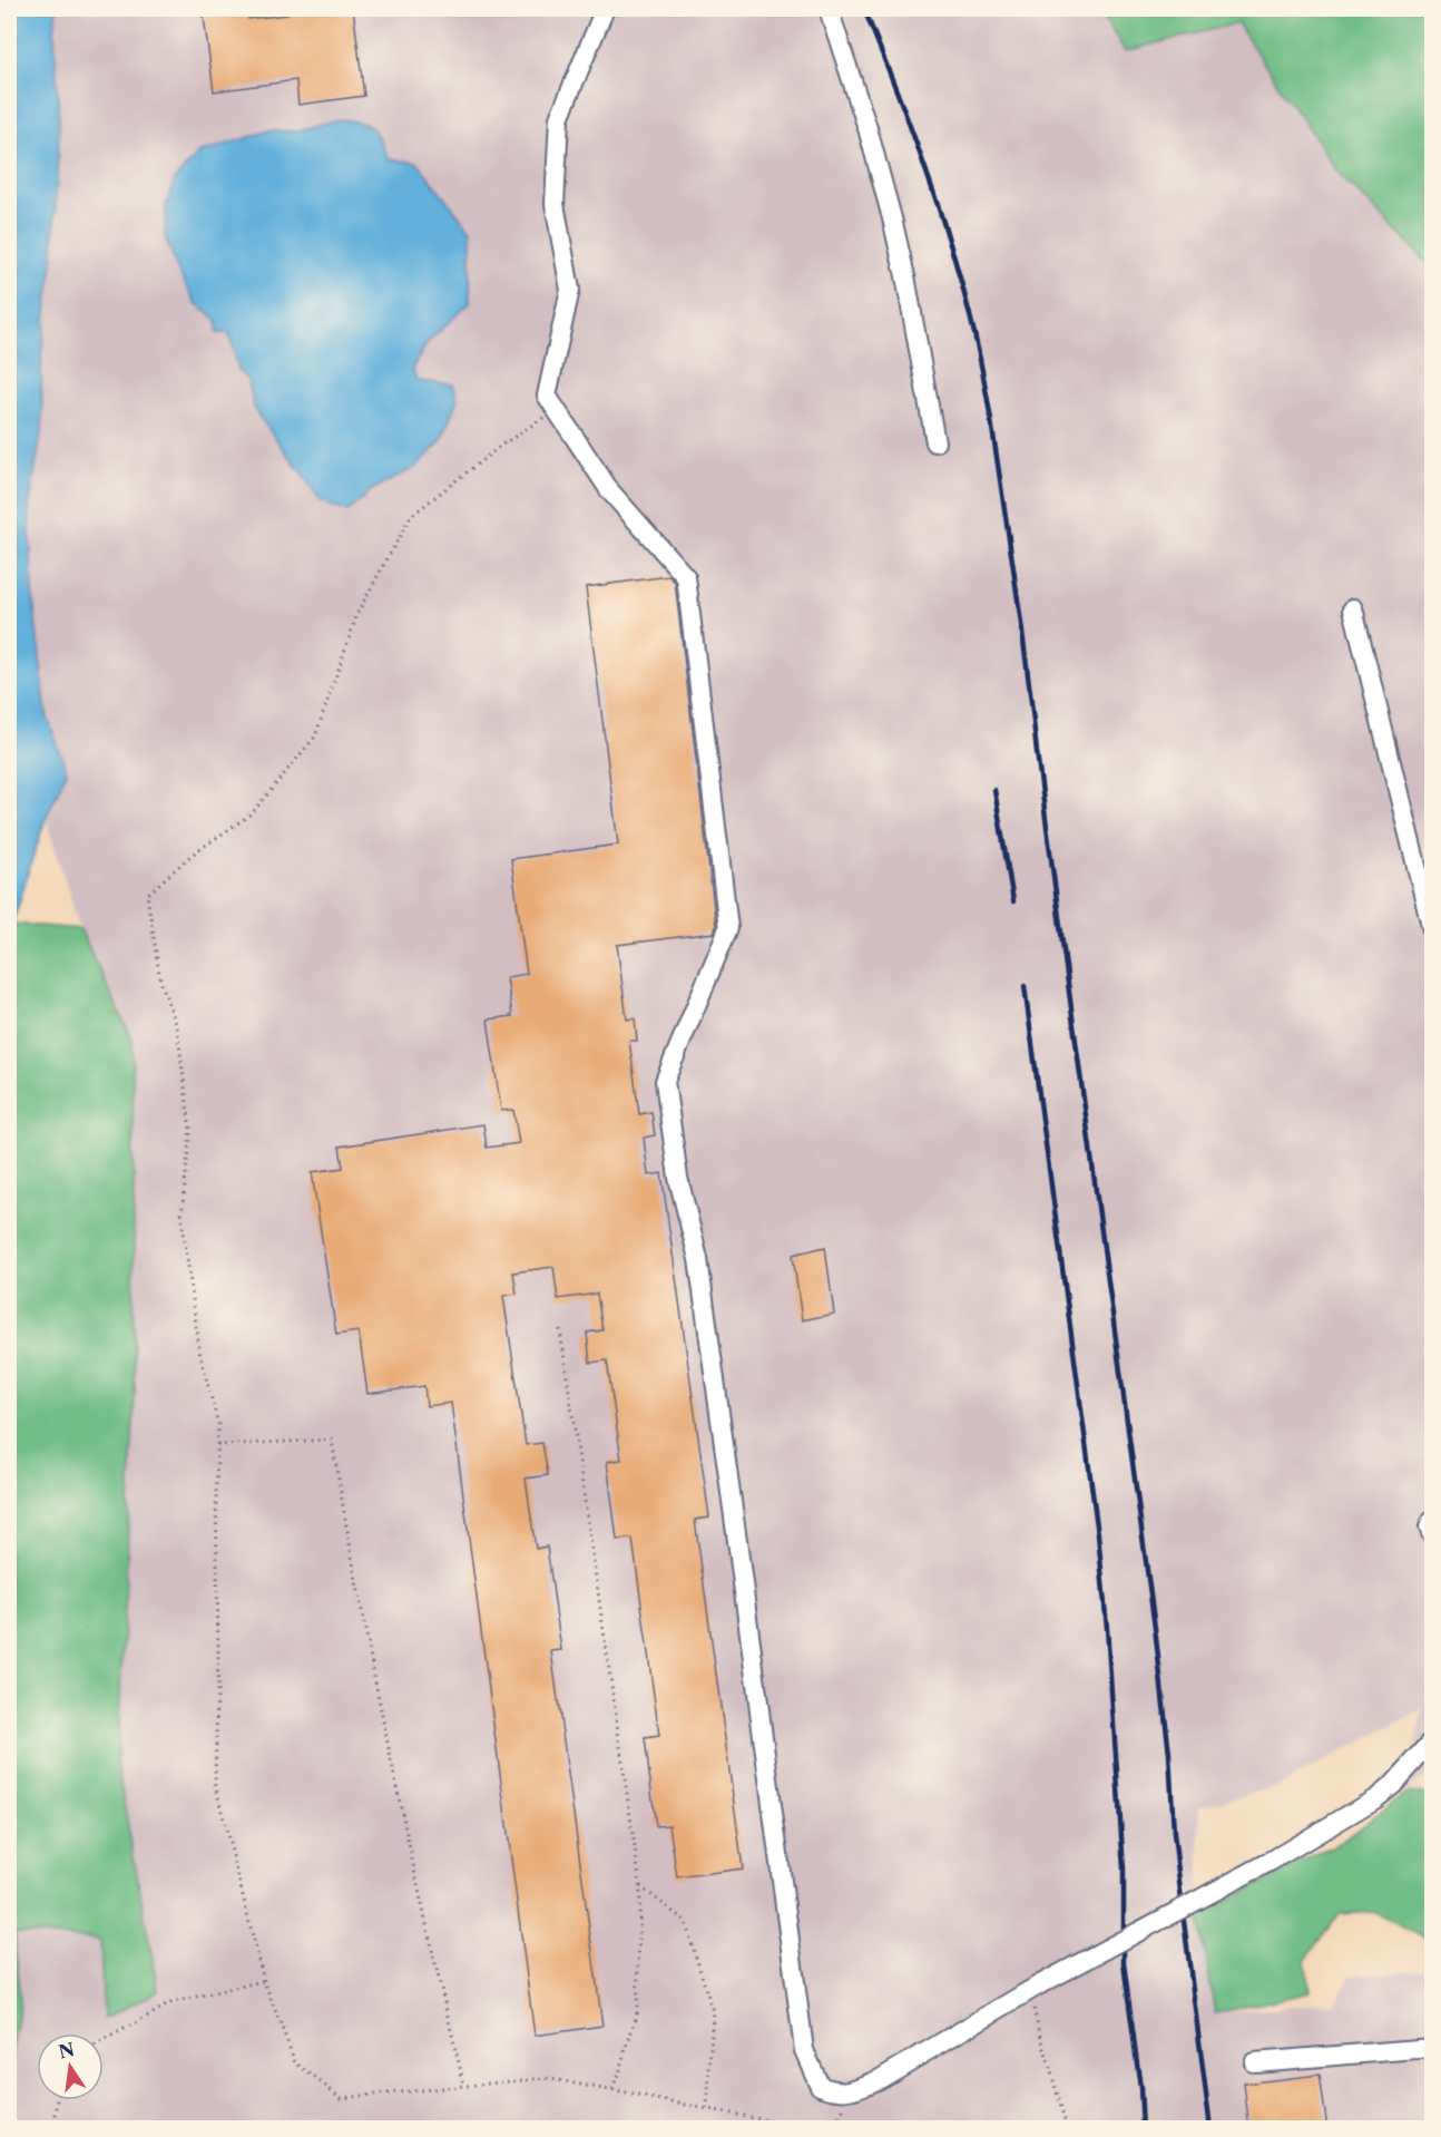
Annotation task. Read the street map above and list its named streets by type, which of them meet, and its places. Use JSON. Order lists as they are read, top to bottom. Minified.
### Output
{"north":"top"}
